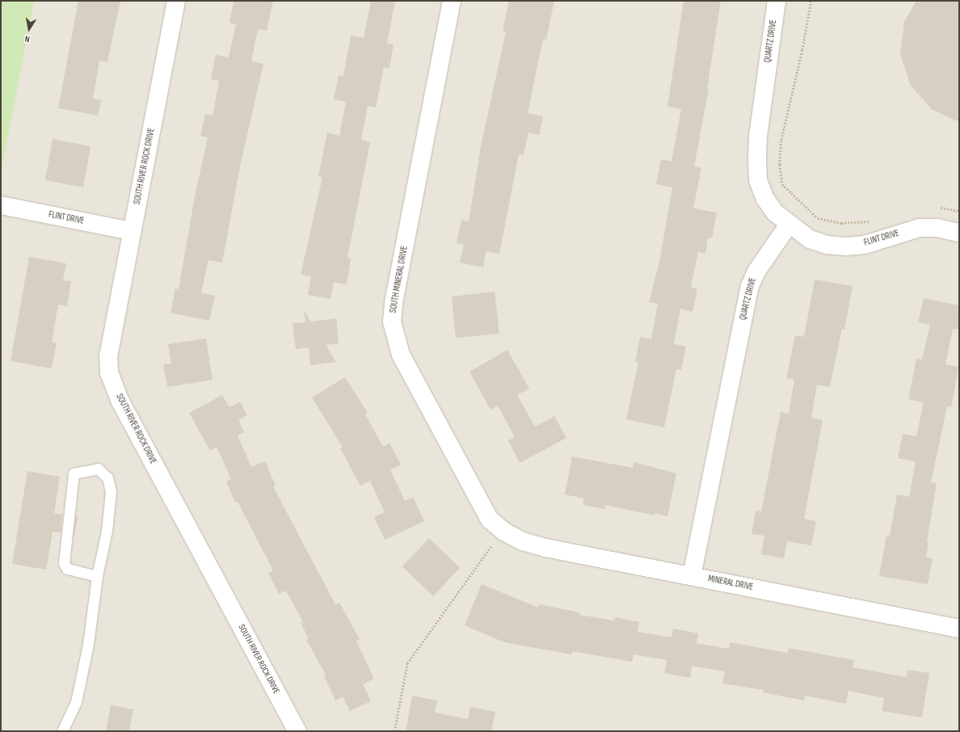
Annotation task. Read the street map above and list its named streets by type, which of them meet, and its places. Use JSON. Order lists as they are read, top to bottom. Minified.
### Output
{"streets":{"street":["QUARTZ DRIVE","SOUTH RIVER ROCK DRIVE","FLINT DRIVE","SOUTH MINERAL DRIVE","MINERAL DRIVE"]},"crossings":[["QUARTZ DRIVE","FLINT DRIVE"],["QUARTZ DRIVE","MINERAL DRIVE"],["SOUTH RIVER ROCK DRIVE","FLINT DRIVE"],["SOUTH MINERAL DRIVE","MINERAL DRIVE"]],"north":"bottom"}
